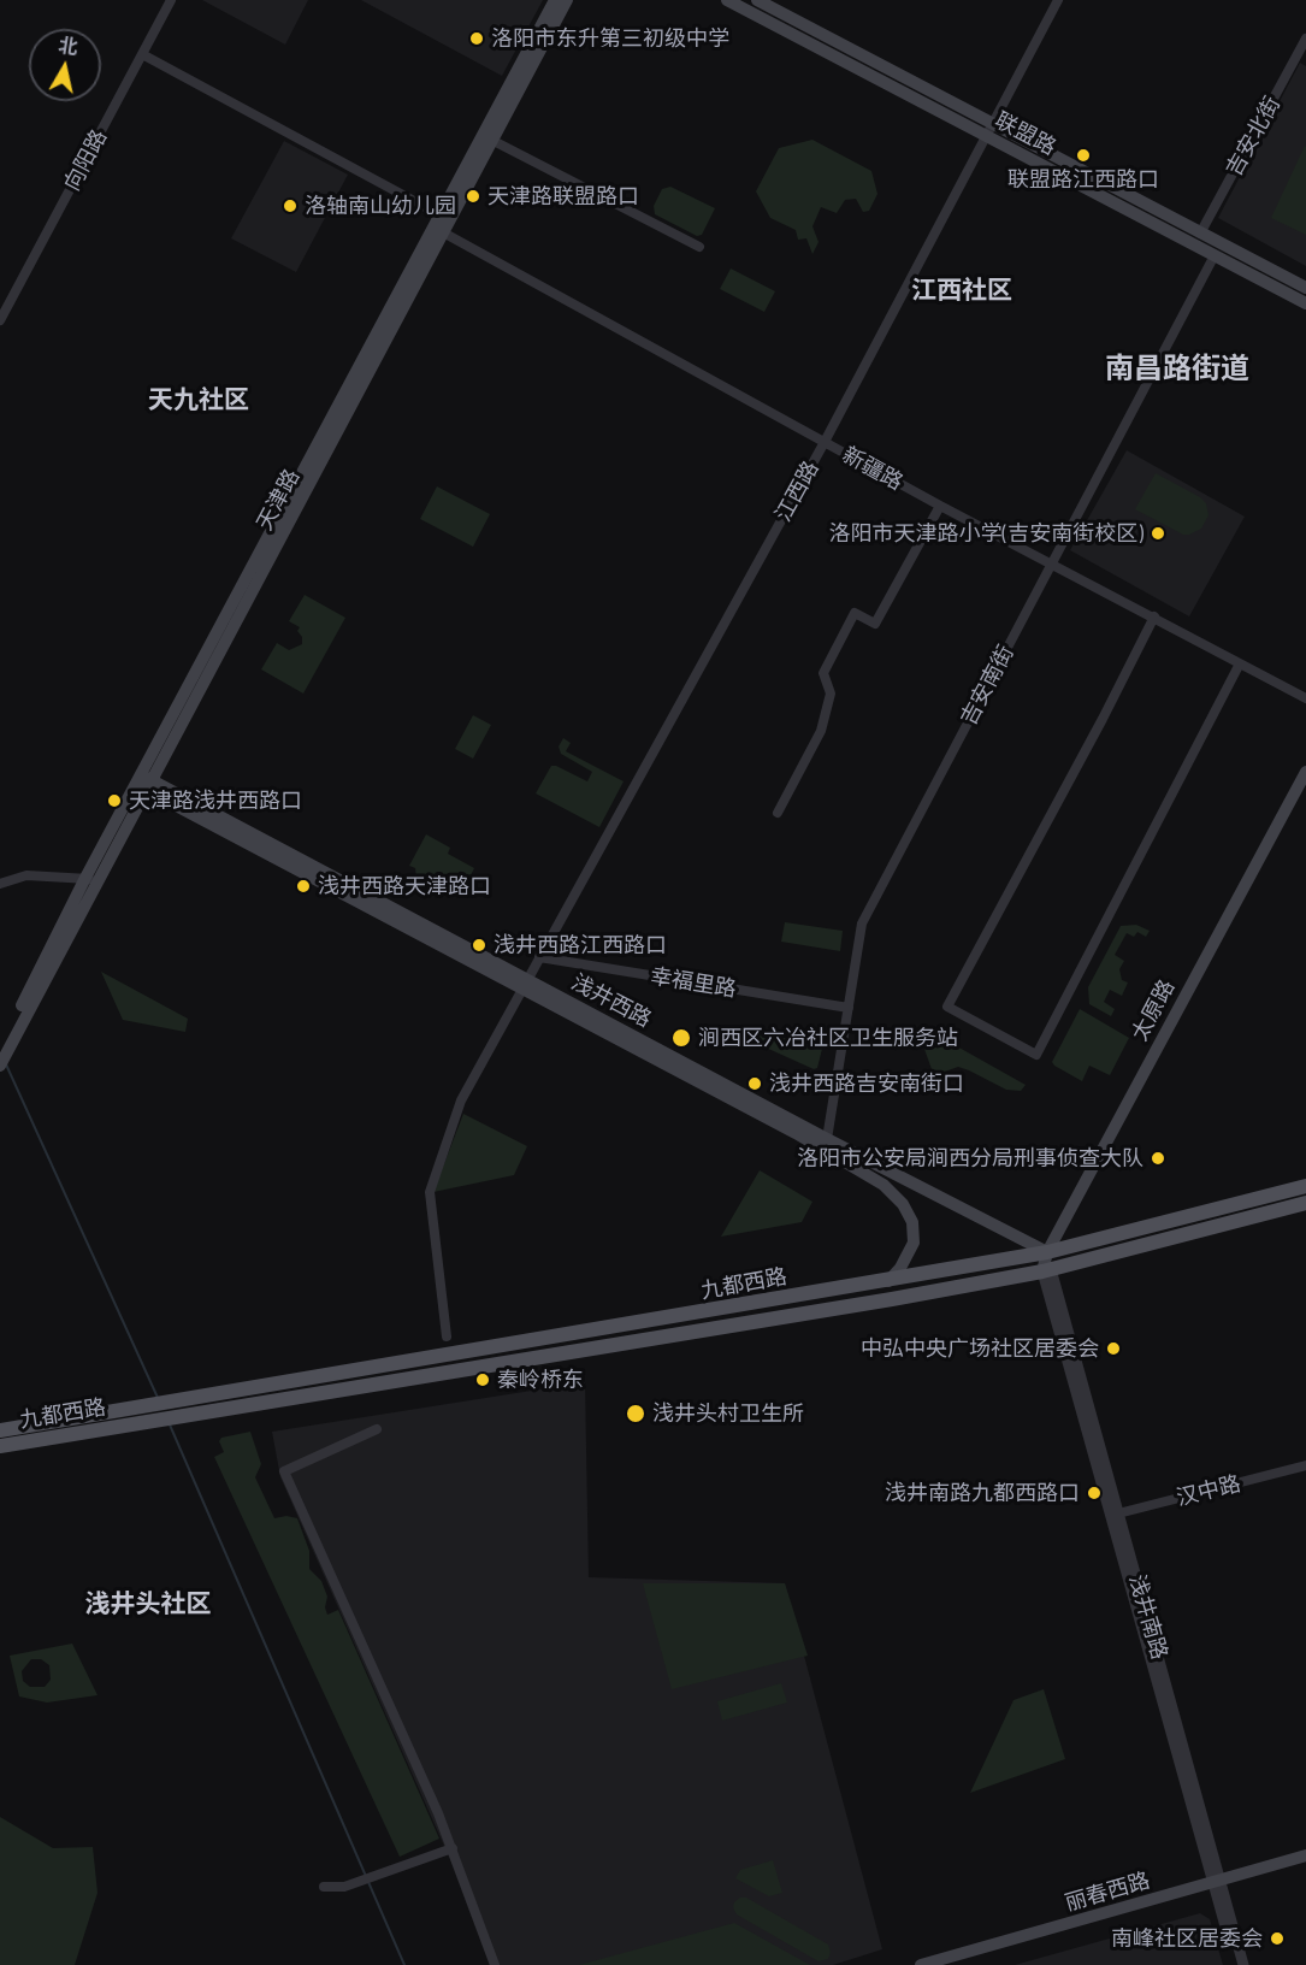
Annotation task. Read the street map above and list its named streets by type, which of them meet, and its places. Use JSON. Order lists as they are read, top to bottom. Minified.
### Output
{"streets":{"main road":["联盟路","天津路","浅井西路","太原路","九都西路","丽春西路"],"street":["吉安北街","向阳路","新疆路","江西路","吉安南街","幸福里路","汉中路","浅井南路"]},"crossings":[["联盟路","吉安北街"],["联盟路","江西路"],["联盟路","吉安南街"],["新疆路","江西路"],["新疆路","天津路"],["新疆路","吉安南街"],["江西路","幸福里路"],["江西路","浅井西路"],["天津路","浅井西路"],["吉安南街","幸福里路"],["吉安南街","浅井西路"],["浅井西路","太原路"],["浅井西路","九都西路"],["太原路","九都西路"],["太原路","浅井南路"],["九都西路","浅井南路"],["汉中路","浅井南路"],["浅井南路","丽春西路"]],"districts":["江西社区","南昌路街道","天九社区","浅井头社区"],"places":["洛阳市东升第三初级中学","联盟路江西路口","天津路联盟路口","洛轴南山幼儿园","洛阳市天津路小学(吉安南街校区)","天津路浅井西路口","浅井西路天津路口","浅井西路江西路口","涧西区六冶社区卫生服务站","浅井西路吉安南街口","洛阳市公安局涧西分局刑事侦查大队","中弘中央广场社区居委会","秦岭桥东","浅井头村卫生所","浅井南路九都西路口","南峰社区居委会"],"north":"top"}
